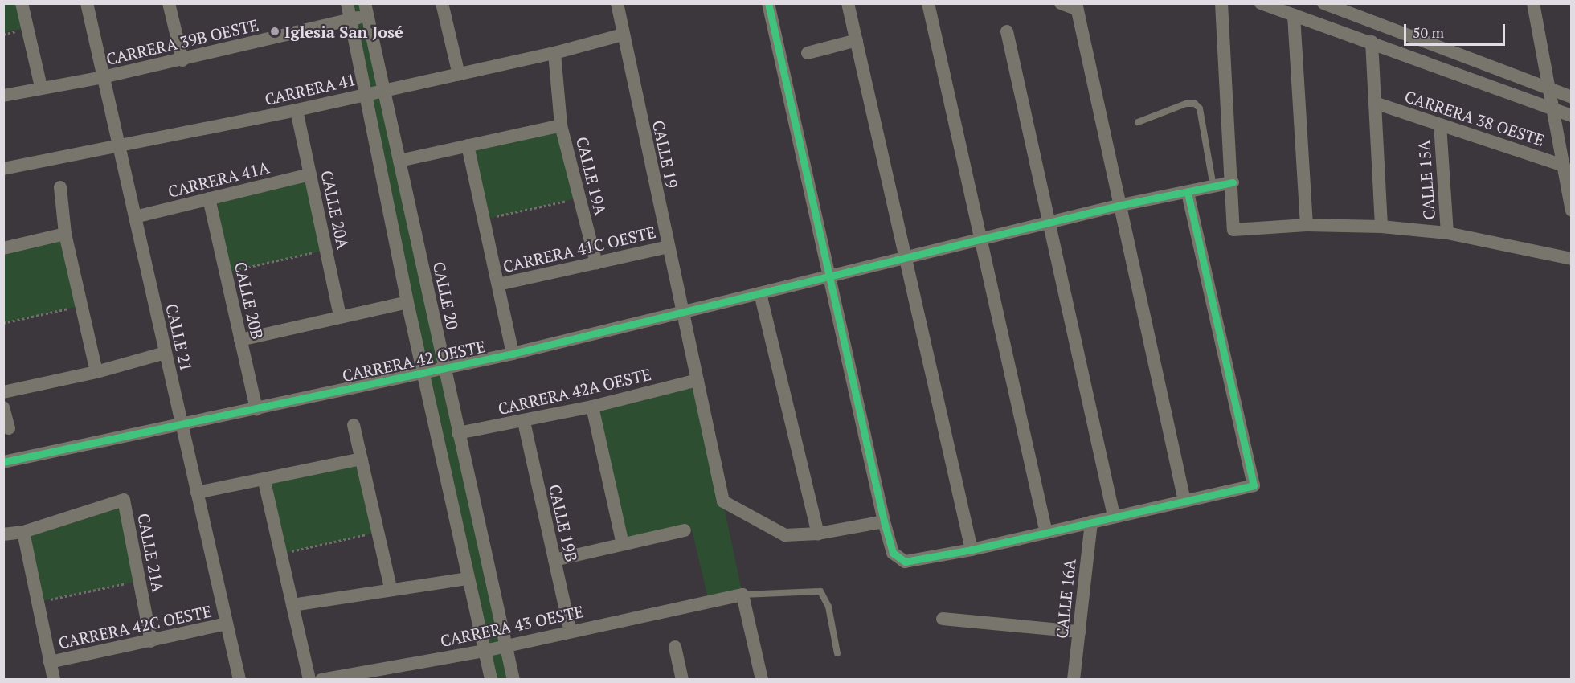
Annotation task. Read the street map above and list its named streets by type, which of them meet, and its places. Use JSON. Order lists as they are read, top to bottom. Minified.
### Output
{"streets":{"street":["CARRERA 39B OESTE","CARRERA 41","CARRERA 38 OESTE","CALLE 19","CALLE 19A","CARRERA 41A","CALLE 15A","CALLE 20A","CARRERA 41C OESTE","CALLE 20","CALLE 20B","CALLE 21","CARRERA 42 OESTE","CARRERA 42A OESTE","CALLE 19B","CALLE 21A","CALLE 16A","CARRERA 43 OESTE","CARRERA 42C OESTE"]},"crossings":[["CARRERA 39B OESTE","CALLE 20"],["CARRERA 39B OESTE","CALLE 21"],["CARRERA 41","CALLE 19"],["CARRERA 41","CALLE 19A"],["CARRERA 41","CALLE 20A"],["CARRERA 41","CALLE 20"],["CARRERA 41","CALLE 21"],["CARRERA 38 OESTE","CALLE 15A"],["CALLE 19","CARRERA 41C OESTE"],["CALLE 19","CARRERA 42 OESTE"],["CALLE 19","CARRERA 42A OESTE"],["CALLE 19A","CARRERA 41C OESTE"],["CARRERA 41A","CALLE 20A"],["CARRERA 41A","CALLE 20B"],["CARRERA 41A","CALLE 21"],["CALLE 20","CARRERA 42 OESTE"],["CALLE 20","CARRERA 42A OESTE"],["CALLE 20","CARRERA 43 OESTE"],["CALLE 20B","CARRERA 42 OESTE"],["CALLE 21","CARRERA 42 OESTE"],["CALLE 21","CARRERA 42C OESTE"],["CARRERA 42A OESTE","CALLE 19B"],["CALLE 19B","CARRERA 43 OESTE"],["CALLE 21A","CARRERA 42C OESTE"]],"places":["Iglesia San José"],"scale_bar":"50 m"}
